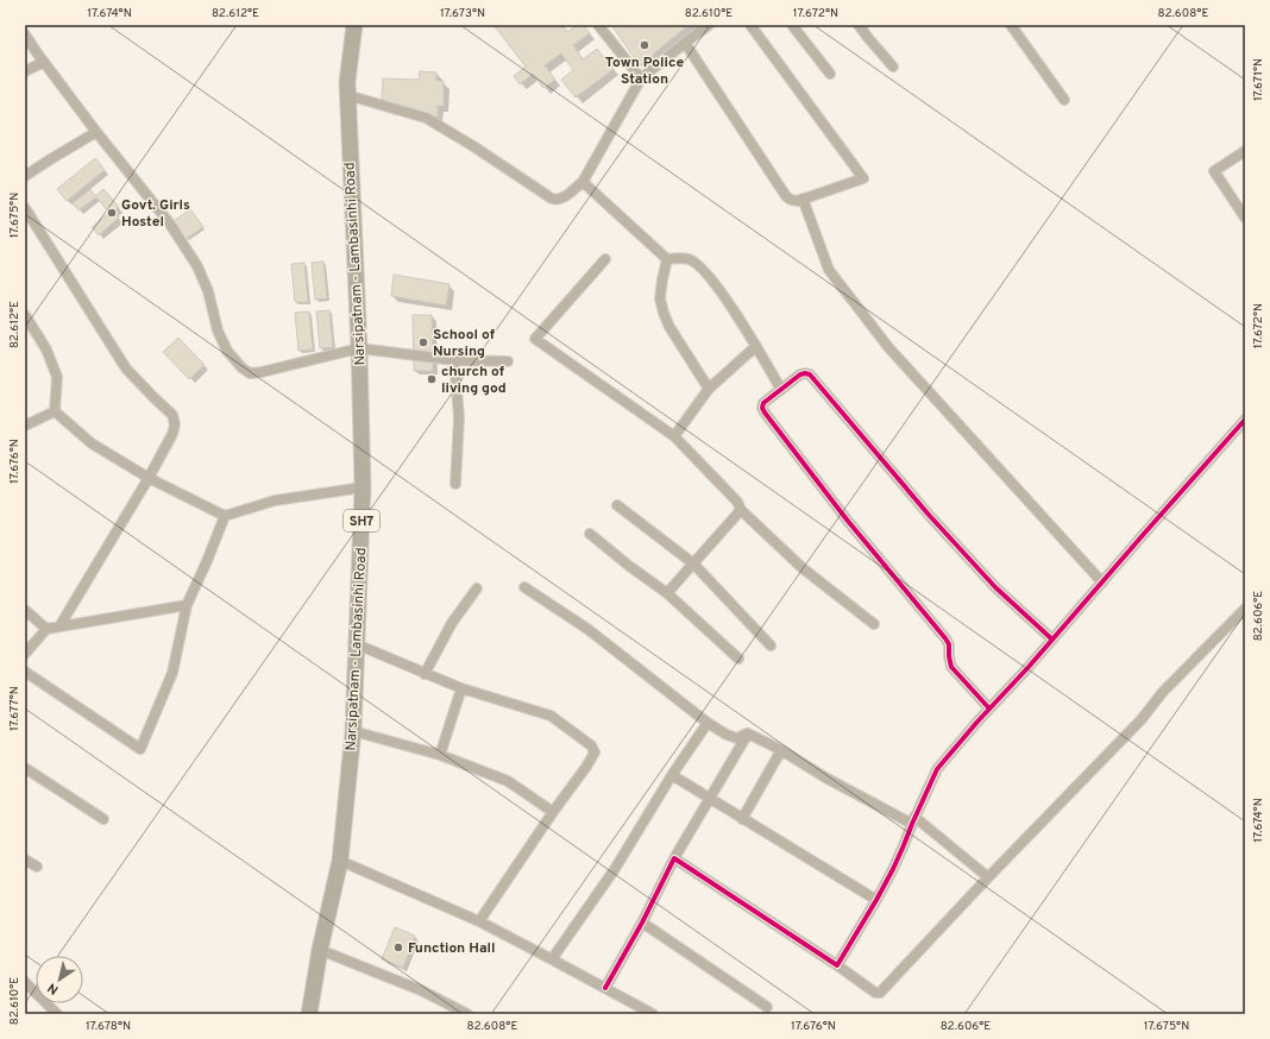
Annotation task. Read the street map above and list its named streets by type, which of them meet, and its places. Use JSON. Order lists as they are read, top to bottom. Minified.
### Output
{"streets":{"main road":["Narsipatnam - Lambasinhi Road","SH7"]},"places":["Town Police Station","Govt. Girls Hostel","School of Nursing","church of living god","Function Hall"],"north":"bottom left","coordinates":["17.674°N","82.612°E","17.673°N","82.610°E","17.672°N","82.608°E","17.671°N","17.675°N","17.676°N","82.606°E","17.677°N","17.678°N"]}
